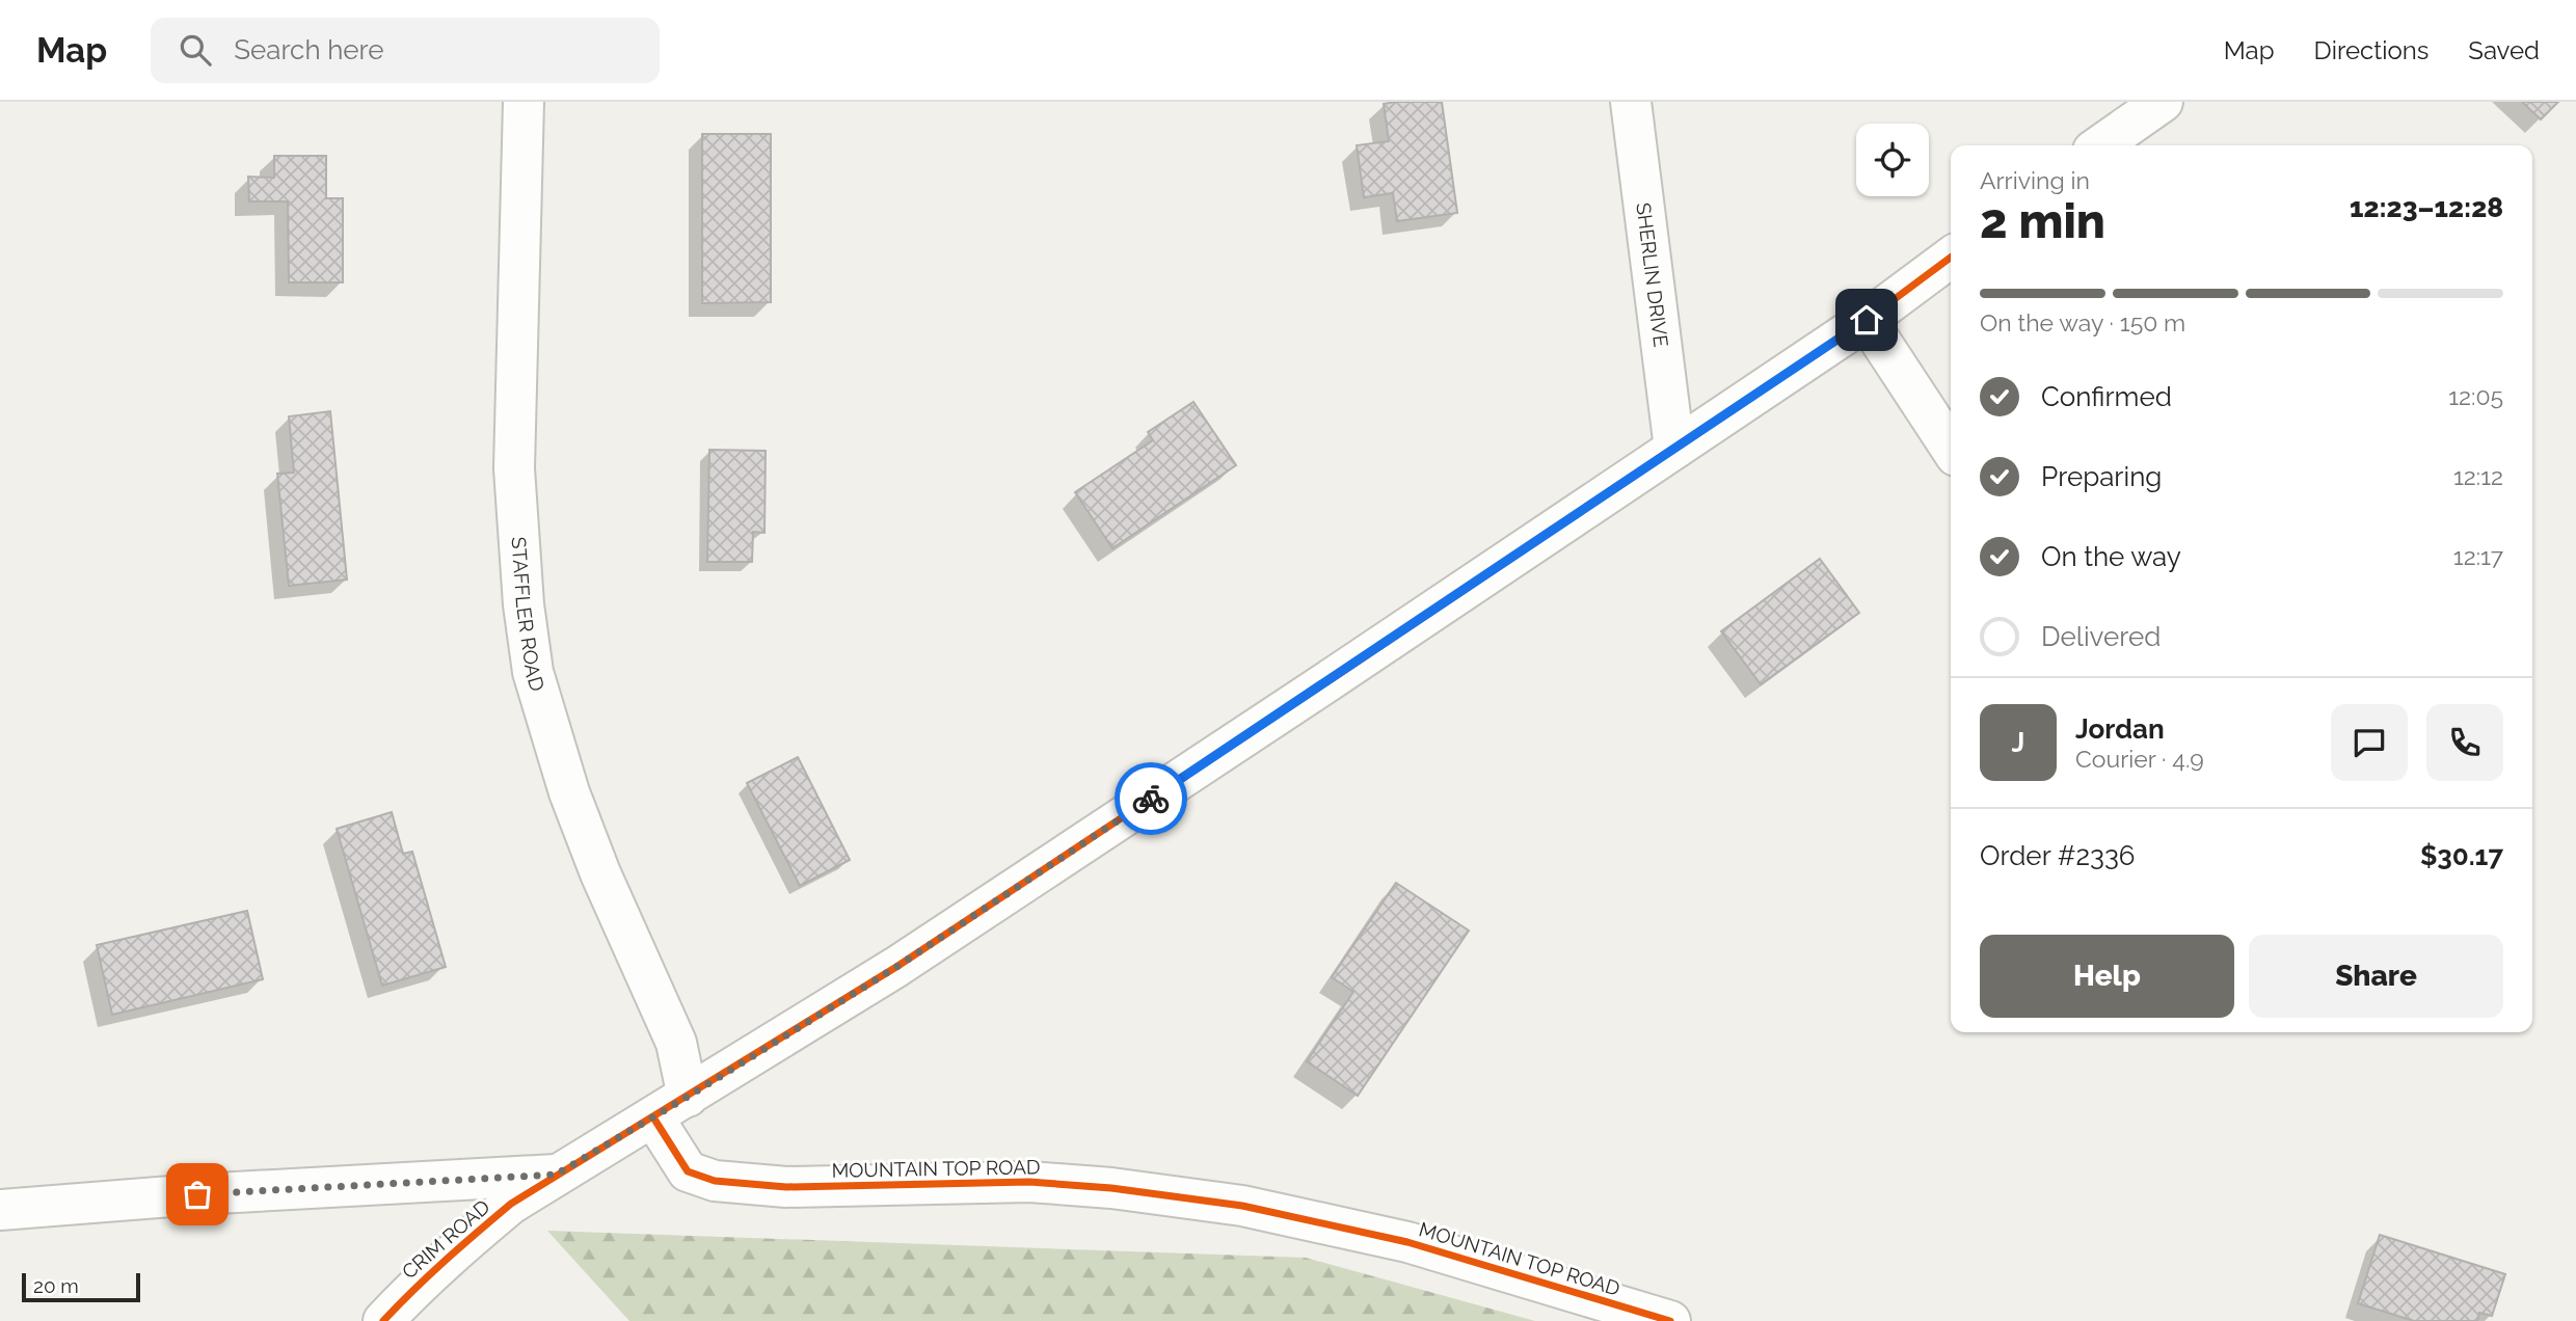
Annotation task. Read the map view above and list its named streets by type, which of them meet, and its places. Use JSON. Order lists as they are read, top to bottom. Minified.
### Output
{"streets":{"street":["SHERLIN DRIVE","STAFFLER ROAD","MOUNTAIN TOP ROAD","CRIM ROAD"]},"crossings":[["SHERLIN DRIVE","CRIM ROAD"],["STAFFLER ROAD","CRIM ROAD"],["MOUNTAIN TOP ROAD","CRIM ROAD"]],"scale_bar":"20 m","page":{"header":"Map","search":"Search here","nav":["Map","Directions","Saved"],"heading":["2 min","Arriving in","12:23–12:28"],"panel":["Jordan","Courier · 4.9","Order #2336","$30.17"],"bar":"On the way · 150 m","list":[["Confirmed","12:05"],["Preparing","12:12"],["On the way","12:17"],"Delivered"],"round":"J","buttons":["Help","Share"],"scale":"20 m"}}
